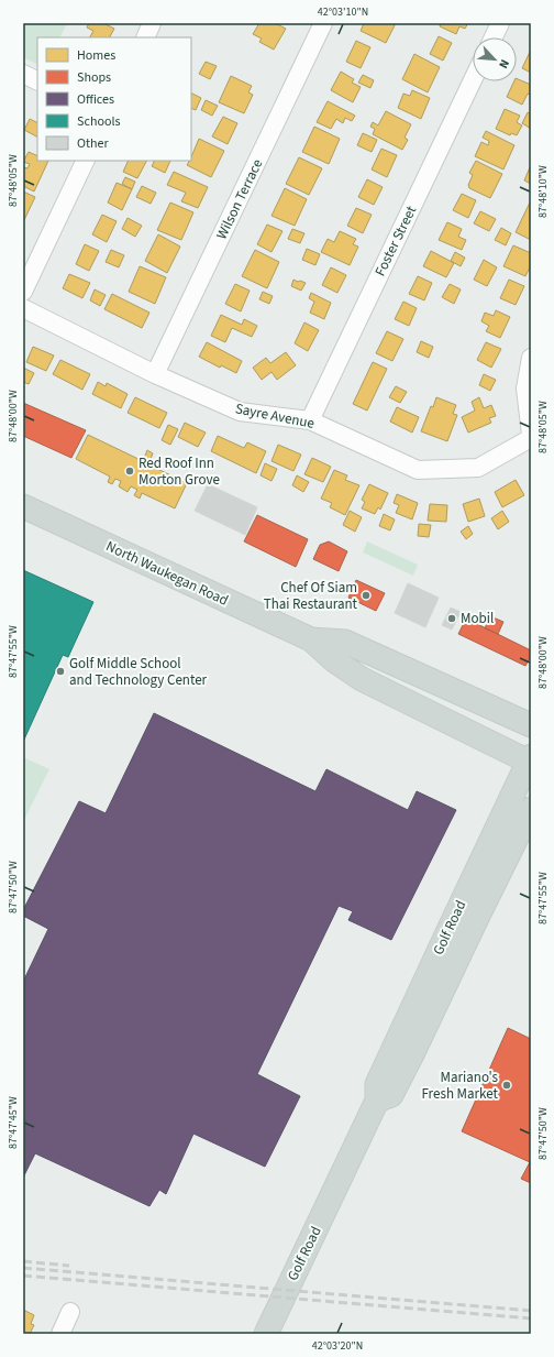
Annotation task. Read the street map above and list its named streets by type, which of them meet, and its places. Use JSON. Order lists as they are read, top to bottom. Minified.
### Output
{"streets":{"main road":["North Waukegan Road","Golf Road"],"street":["Wilson Terrace","Foster Street","Sayre Avenue"]},"crossings":[["Wilson Terrace","Sayre Avenue"],["Foster Street","Sayre Avenue"],["North Waukegan Road","Golf Road"]],"places":["Red Roof Inn Morton Grove","Chef Of Siam Thai Restaurant","Mobil","Golf Middle School and Technology Center","Mariano's Fresh Market"],"legend":["Homes","Shops","Offices","Schools","Other"],"north":"bottom right","coordinates":["42°03'10\"N","87°48'05\"W","87°48'10\"W","87°48'00\"W","87°47'55\"W","87°47'50\"W","87°47'45\"W","42°03'20\"N"]}
